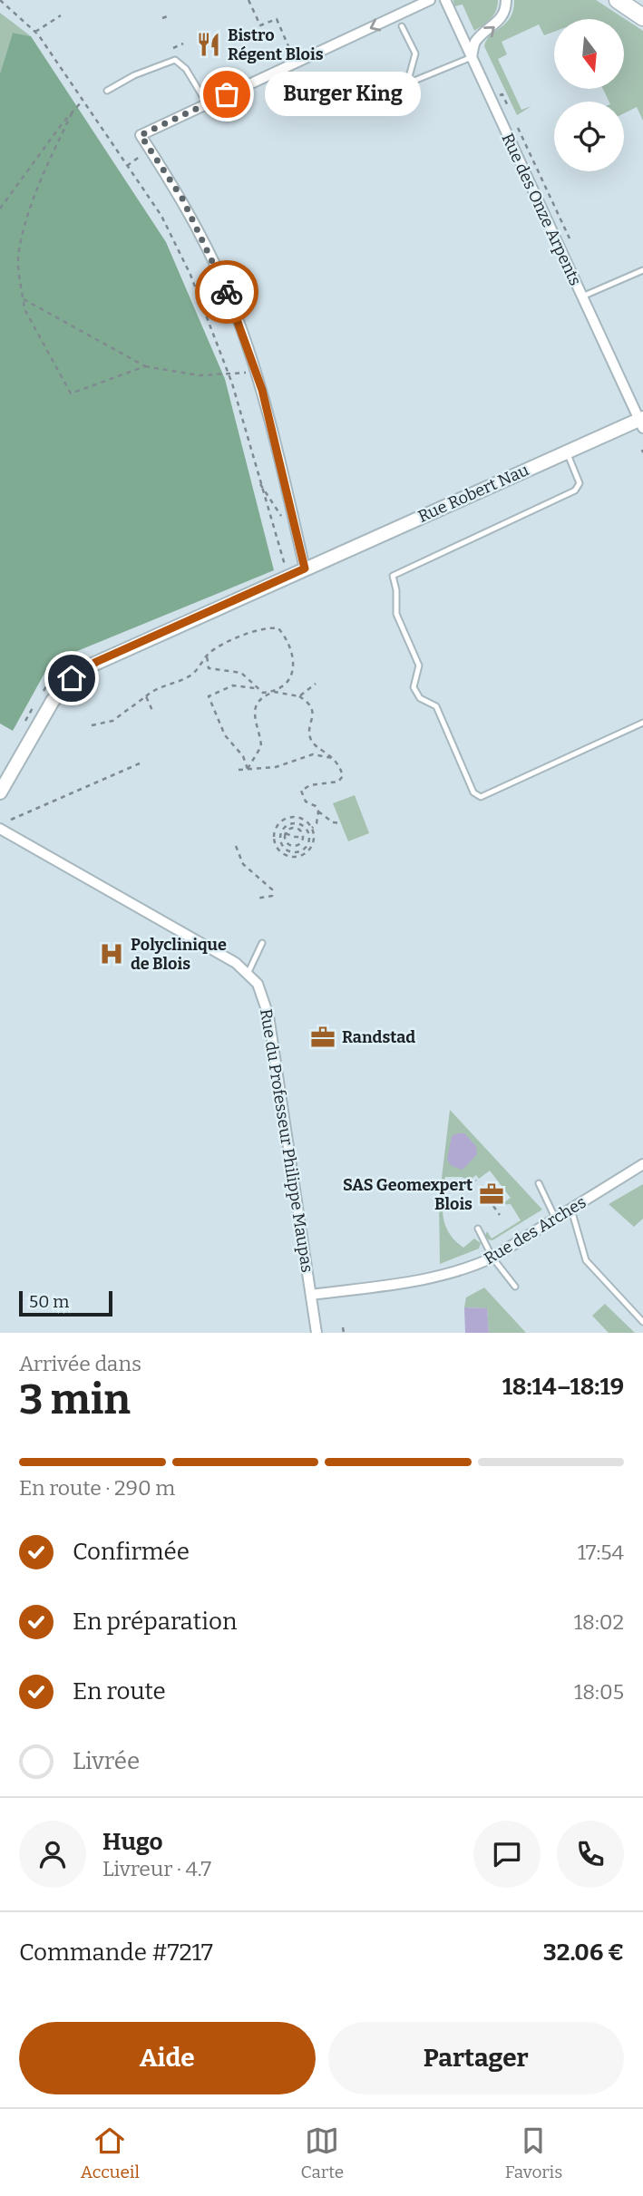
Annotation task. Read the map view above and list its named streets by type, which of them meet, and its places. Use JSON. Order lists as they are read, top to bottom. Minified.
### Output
{"streets":{"street":["Rue des Onze Arpents","Rue Robert Nau","Rue du Professeur Philippe Maupas","Rue des Arches"]},"crossings":[["Rue des Onze Arpents","Rue Robert Nau"],["Rue du Professeur Philippe Maupas","Rue des Arches"]],"places":{"restaurant":["Bistro Régent Blois"],"other":["Burger King"],"hospital":["Polyclinique de Blois"],"office":["Randstad","SAS Geomexpert Blois"]},"scale_bar":"50 m","north":"bottom","page":{"bubble":"Burger King","scale":"50 m","heading":["3 min","Arrivée dans","18:14–18:19"],"panel":["Hugo","Livreur · 4.7","Commande #7217","32.06 €"],"bar":"En route · 290 m","list":[["Confirmée","17:54"],["En préparation","18:02"],["En route","18:05"],"Livrée"],"buttons":["Aide","Partager"],"tabs":["Accueil","Carte","Favoris"]}}
